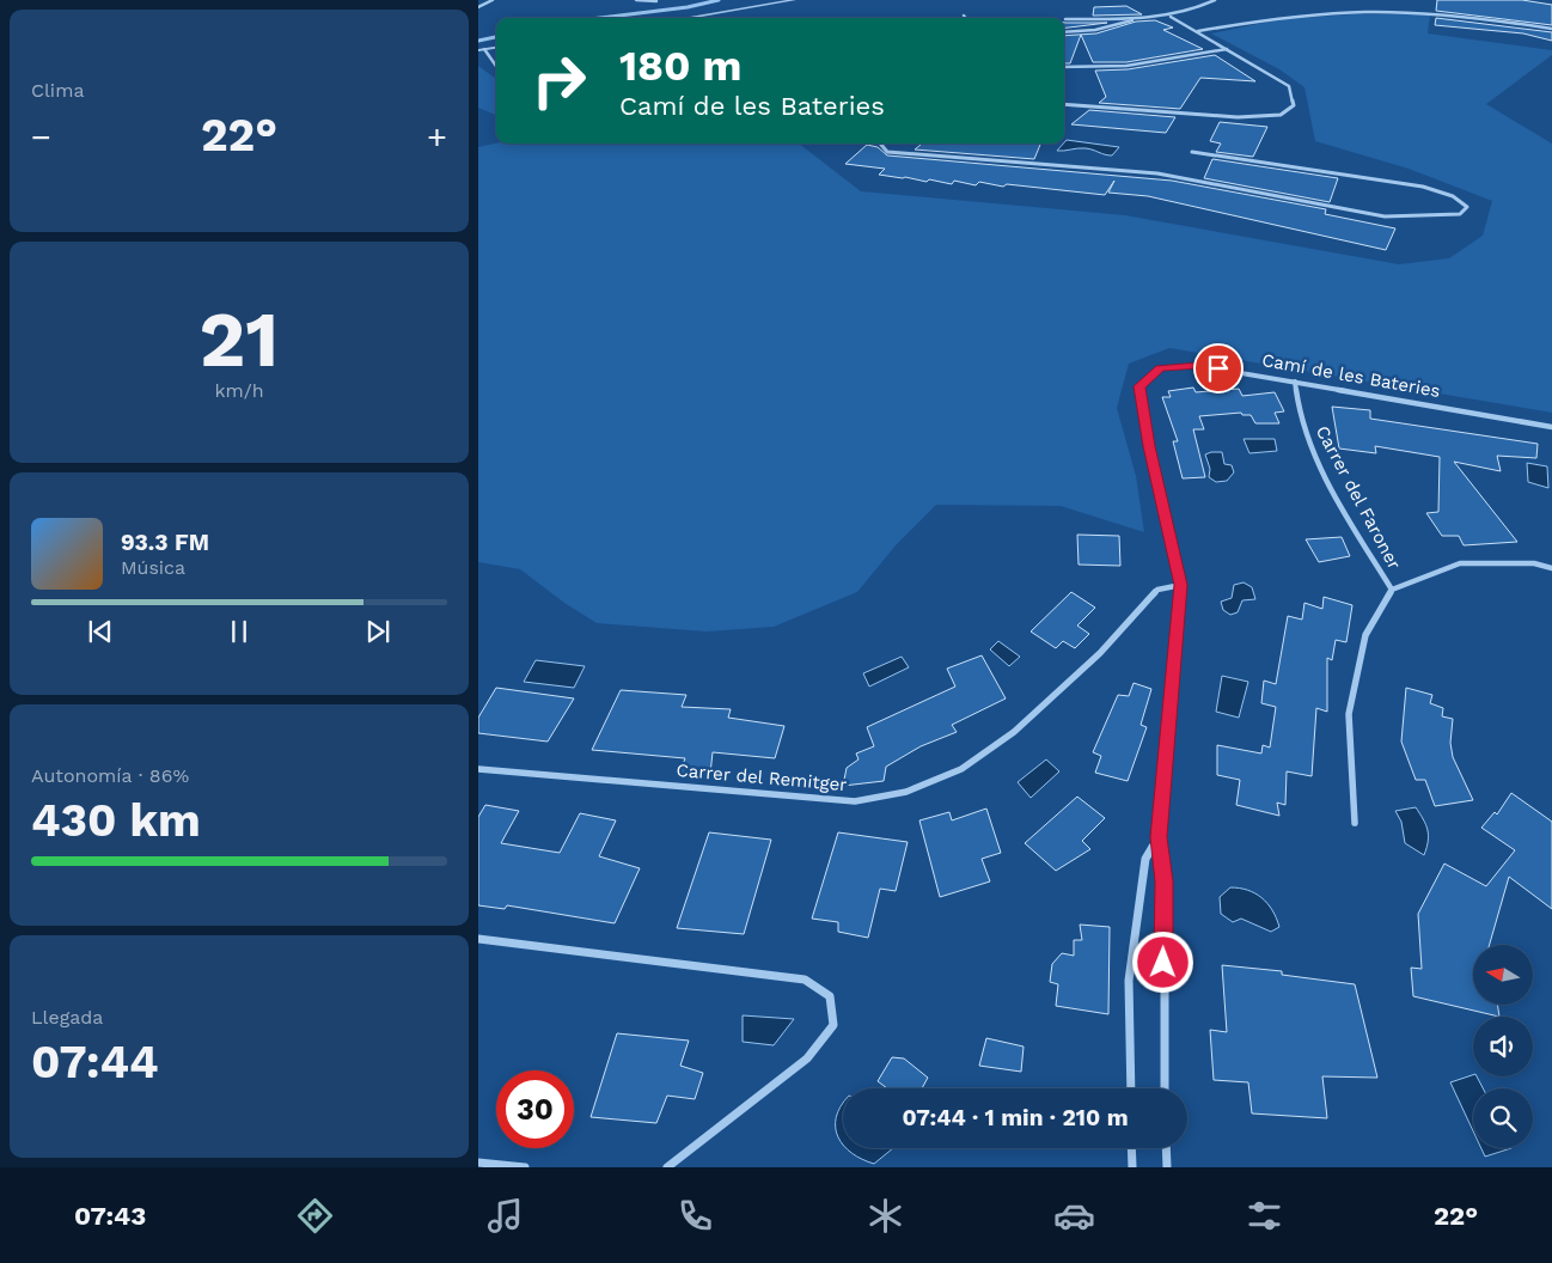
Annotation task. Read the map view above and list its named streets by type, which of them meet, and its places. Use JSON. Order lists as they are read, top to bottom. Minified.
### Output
{"streets":{"street":["Camí de les Bateries","Carrer del Faroner","Carrer del Remitger"]},"crossings":[["Camí de les Bateries","Carrer del Faroner"],["Camí de les Bateries","Carrer del Remitger"]],"north":"left","page":{"tile":["Clima",["21","km/h"],["Autonomía · 86%","430 km"],["Llegada","07:44"]],"turn":["180 m","Camí de les Bateries"],"heat":["−","22°","+"],"song":["93.3 FM","Música"],"limit":"30","trip":"07:44 · 1 min · 210 m","tabs":["07:43","22°"]}}
